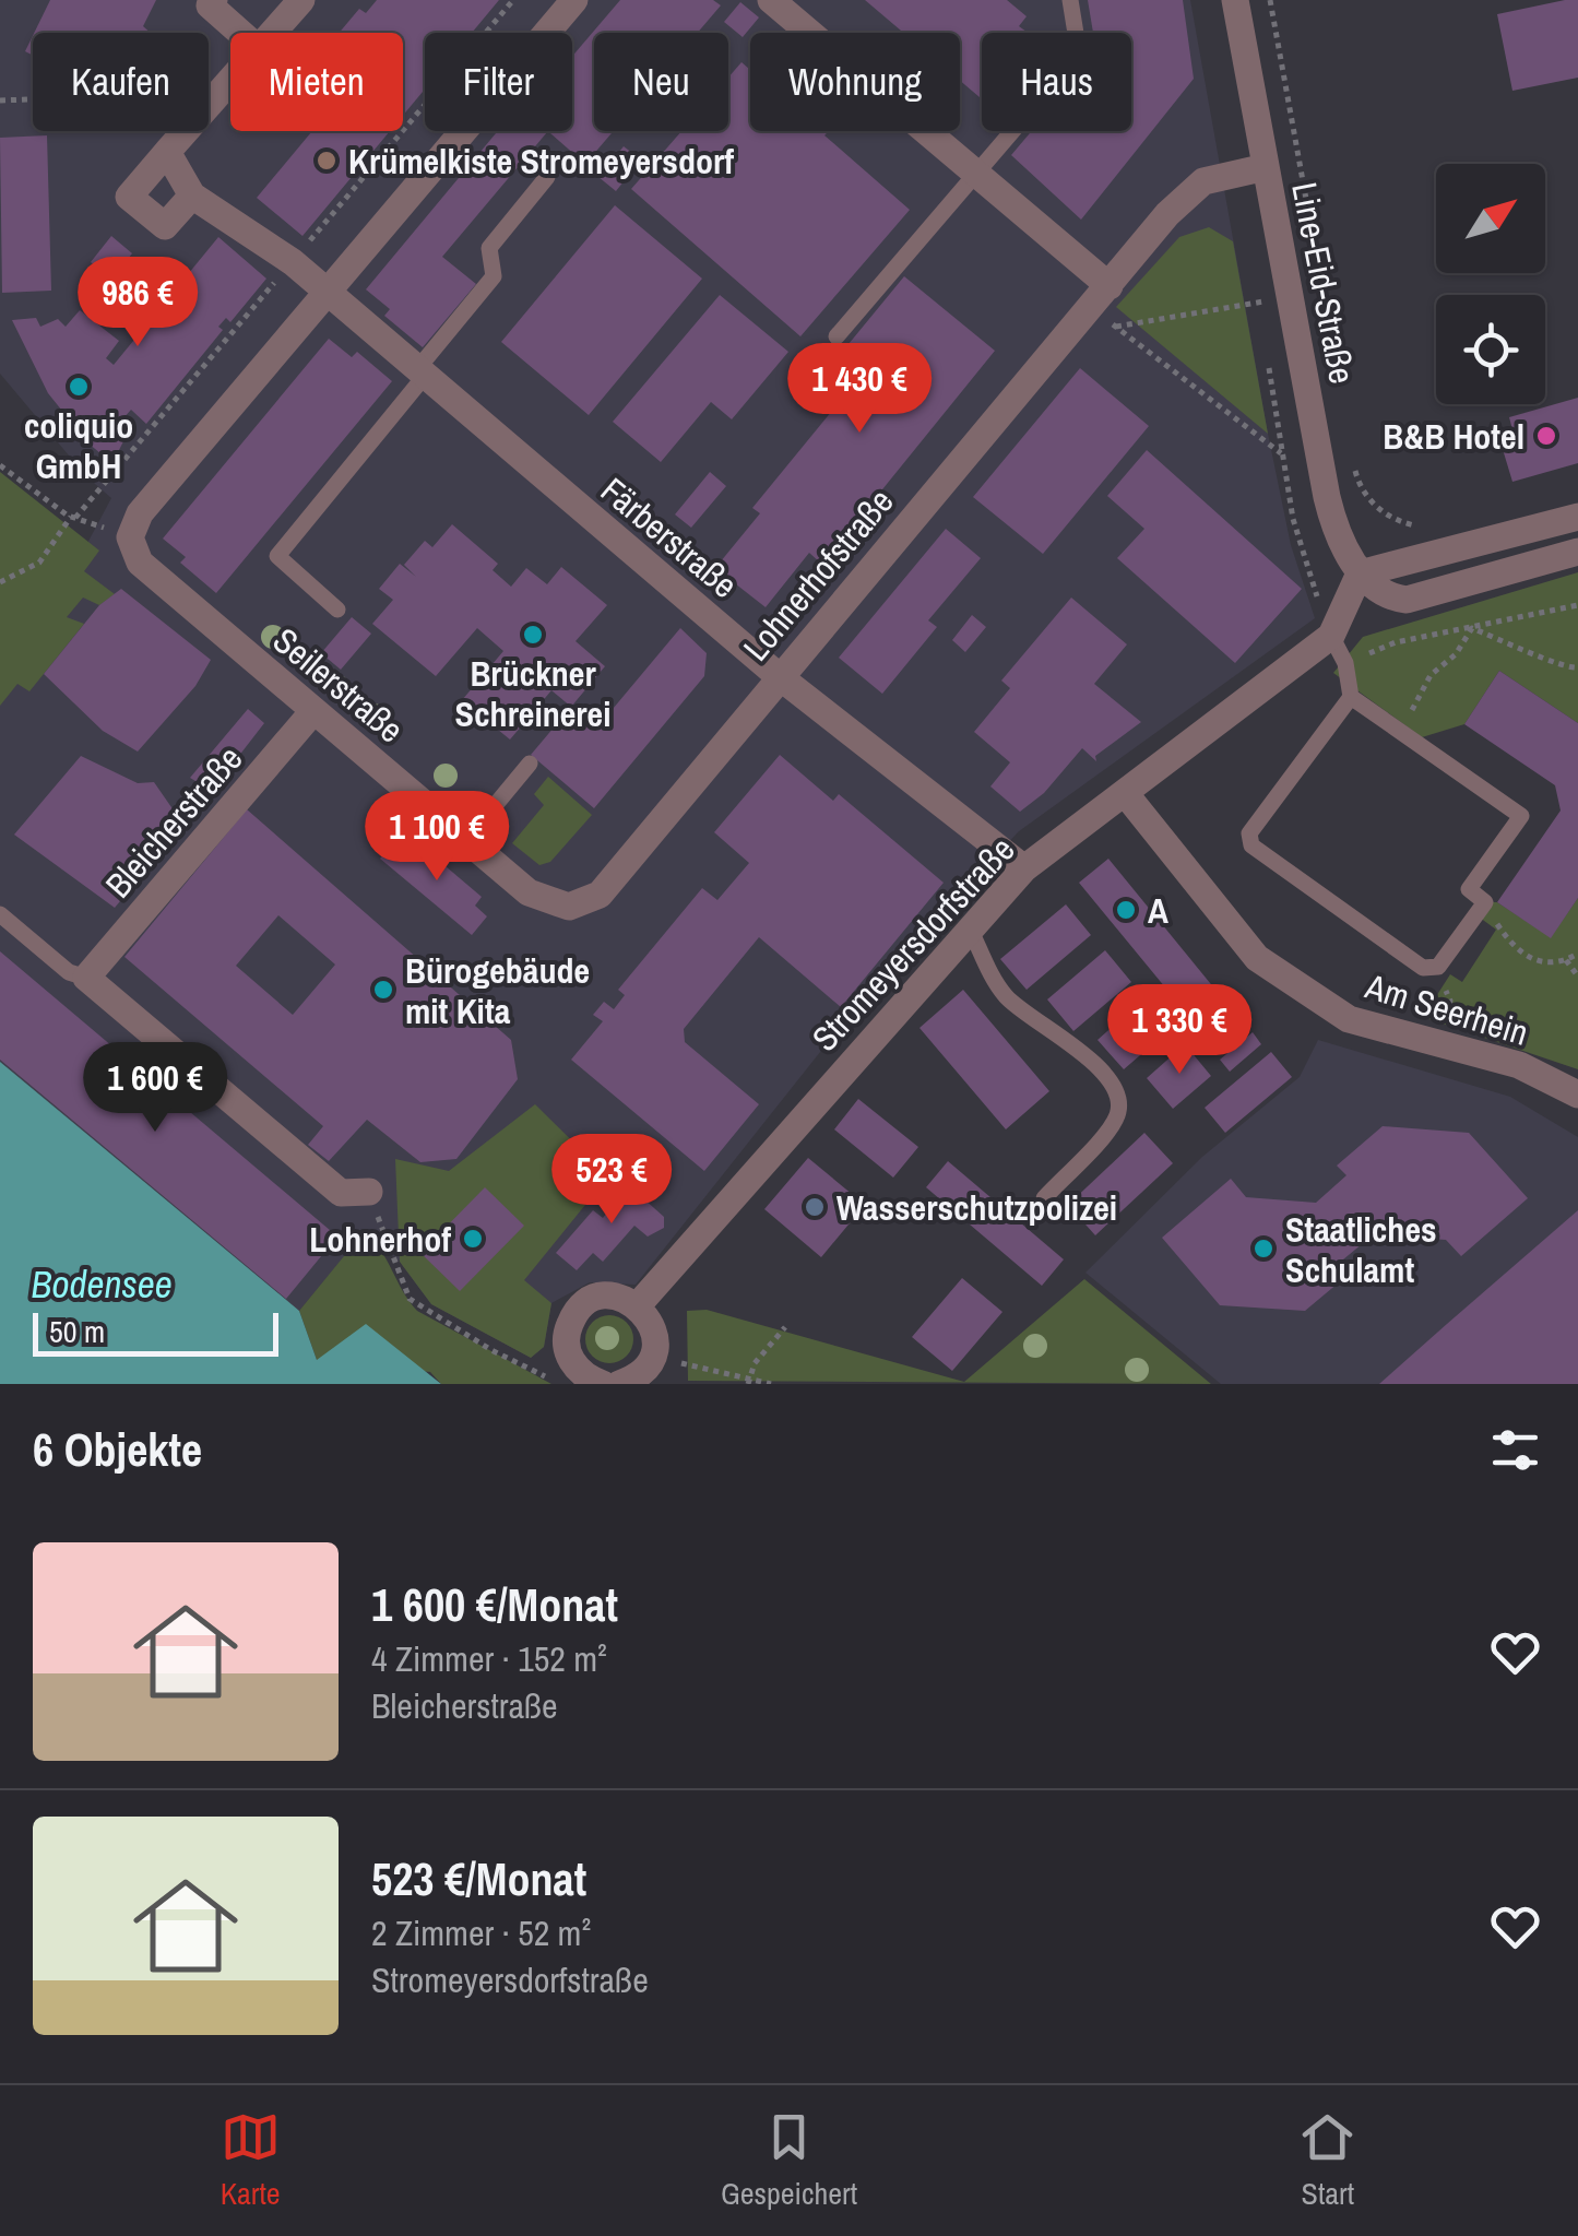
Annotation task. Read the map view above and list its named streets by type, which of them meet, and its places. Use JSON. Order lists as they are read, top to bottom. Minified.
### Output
{"streets":{"street":["Line-Eid-Straße","Färberstraße","Lohnerhofstraße","Seilerstraße","Bleicherstraße","Stromeyersdorfstraße","Am Seerhein"]},"crossings":[["Line-Eid-Straße","Lohnerhofstraße"],["Line-Eid-Straße","Stromeyersdorfstraße"],["Färberstraße","Lohnerhofstraße"],["Färberstraße","Stromeyersdorfstraße"],["Lohnerhofstraße","Seilerstraße"],["Seilerstraße","Bleicherstraße"],["Stromeyersdorfstraße","Am Seerhein"]],"water":["Bodensee"],"places":["Krümelkiste Stromeyersdorf","coliquio GmbH","B&B Hotel","Brückner Schreinerei","A","Bürogebäude mit Kita","Wasserschutzpolizei","Lohnerhof","Staatliches Schulamt"],"scale_bar":"50 m","north":"top right","page":{"chip":["Kaufen","Mieten","Filter","Neu","Wohnung","Haus"],"price":["986 €","1 430 €","1 100 €","1 330 €","1 600 €","523 €"],"scale":"50 m","heading":"6 Objekte","list":[{"name":"1 600 €/Monat","note":"4 Zimmer · 152 m² · Bleicherstraße"},{"name":"523 €/Monat","note":"2 Zimmer · 52 m² · Stromeyersdorfstraße"}],"tabs":["Karte","Gespeichert","Start"]}}
